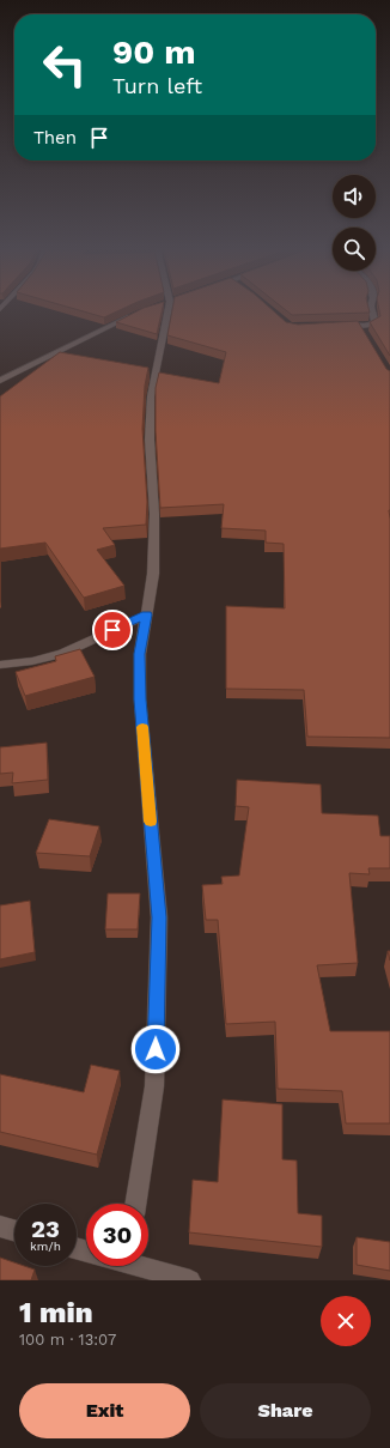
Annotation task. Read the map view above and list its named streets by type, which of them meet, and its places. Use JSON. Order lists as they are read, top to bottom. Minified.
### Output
{"page":{"turn":["90 m","Turn left"],"then":"Then","speed":"23 km/h","limit":"30","heading":["1 min","100 m · 13:07"],"buttons":["Exit","Share"]}}
